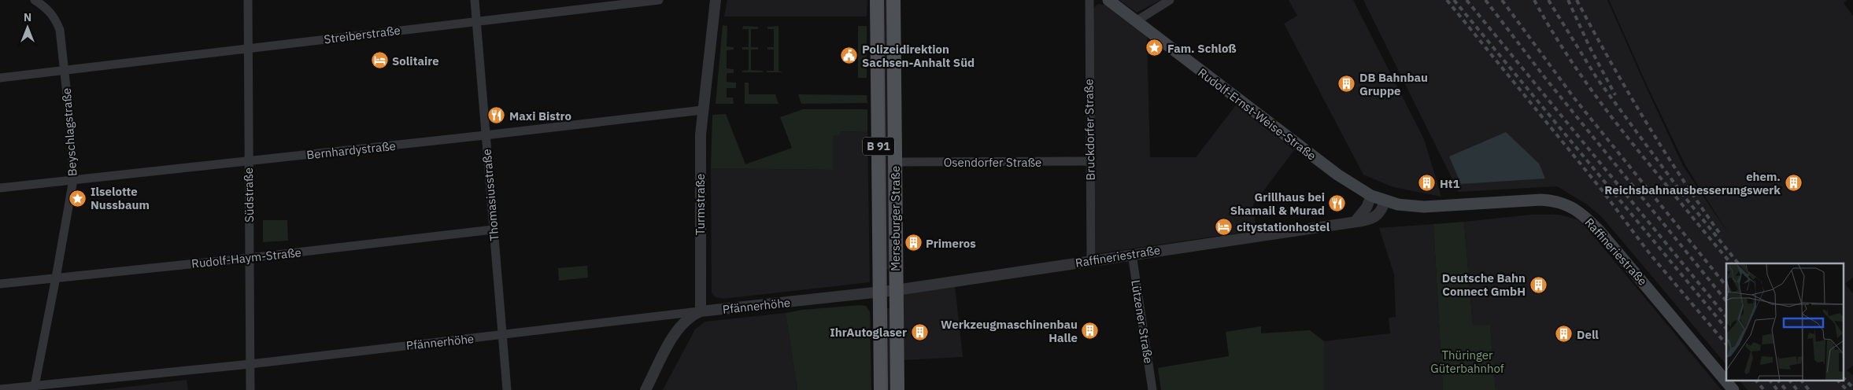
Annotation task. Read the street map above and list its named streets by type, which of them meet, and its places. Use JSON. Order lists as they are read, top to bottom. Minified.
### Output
{"streets":{"main road":["Rudolf-Ernst-Weise-Straße","B 91","Merseburger Straße","Raffineriestraße"],"street":["Streiberstraße","Bruckdorfer Straße","Beyschlagstraße","Bernhardystraße","Osendorfer Straße","Südstraße","Thomasiusstraße","Turmstraße","Rudolf-Haym-Straße","Pfännerhöhe","Lützener Straße"]},"crossings":[["Streiberstraße","Beyschlagstraße"],["Streiberstraße","Südstraße"],["Streiberstraße","Thomasiusstraße"],["Rudolf-Ernst-Weise-Straße","Raffineriestraße"],["Bruckdorfer Straße","Osendorfer Straße"],["Bruckdorfer Straße","Raffineriestraße"],["Beyschlagstraße","Bernhardystraße"],["Beyschlagstraße","Rudolf-Haym-Straße"],["Beyschlagstraße","Pfännerhöhe"],["Bernhardystraße","Südstraße"],["Bernhardystraße","Thomasiusstraße"],["Bernhardystraße","Turmstraße"],["Osendorfer Straße","Merseburger Straße"],["Südstraße","Rudolf-Haym-Straße"],["Südstraße","Pfännerhöhe"],["Thomasiusstraße","Rudolf-Haym-Straße"],["Thomasiusstraße","Pfännerhöhe"],["Turmstraße","Pfännerhöhe"],["Merseburger Straße","Raffineriestraße"],["Merseburger Straße","Pfännerhöhe"],["Raffineriestraße","Pfännerhöhe"],["Raffineriestraße","Lützener Straße"]],"parks":["Thüringer Güterbahnhof"],"places":{"place":["Fam. Schloß","Ilselotte Nussbaum"],"public building":["Polizeidirektion Sachsen-Anhalt Süd"],"hotel":["Solitaire","citystationhostel"],"building":["DB Bahnbau Gruppe","Ht1","ehem. Reichsbahnausbesserungswerk","Primeros","Deutsche Bahn Connect GmbH","Werkzeugmaschinenbau Halle","IhrAutoglaser","Dell"],"restaurant":["Maxi Bistro","Grillhaus bei Shamail & Murad"]},"north":"top"}
